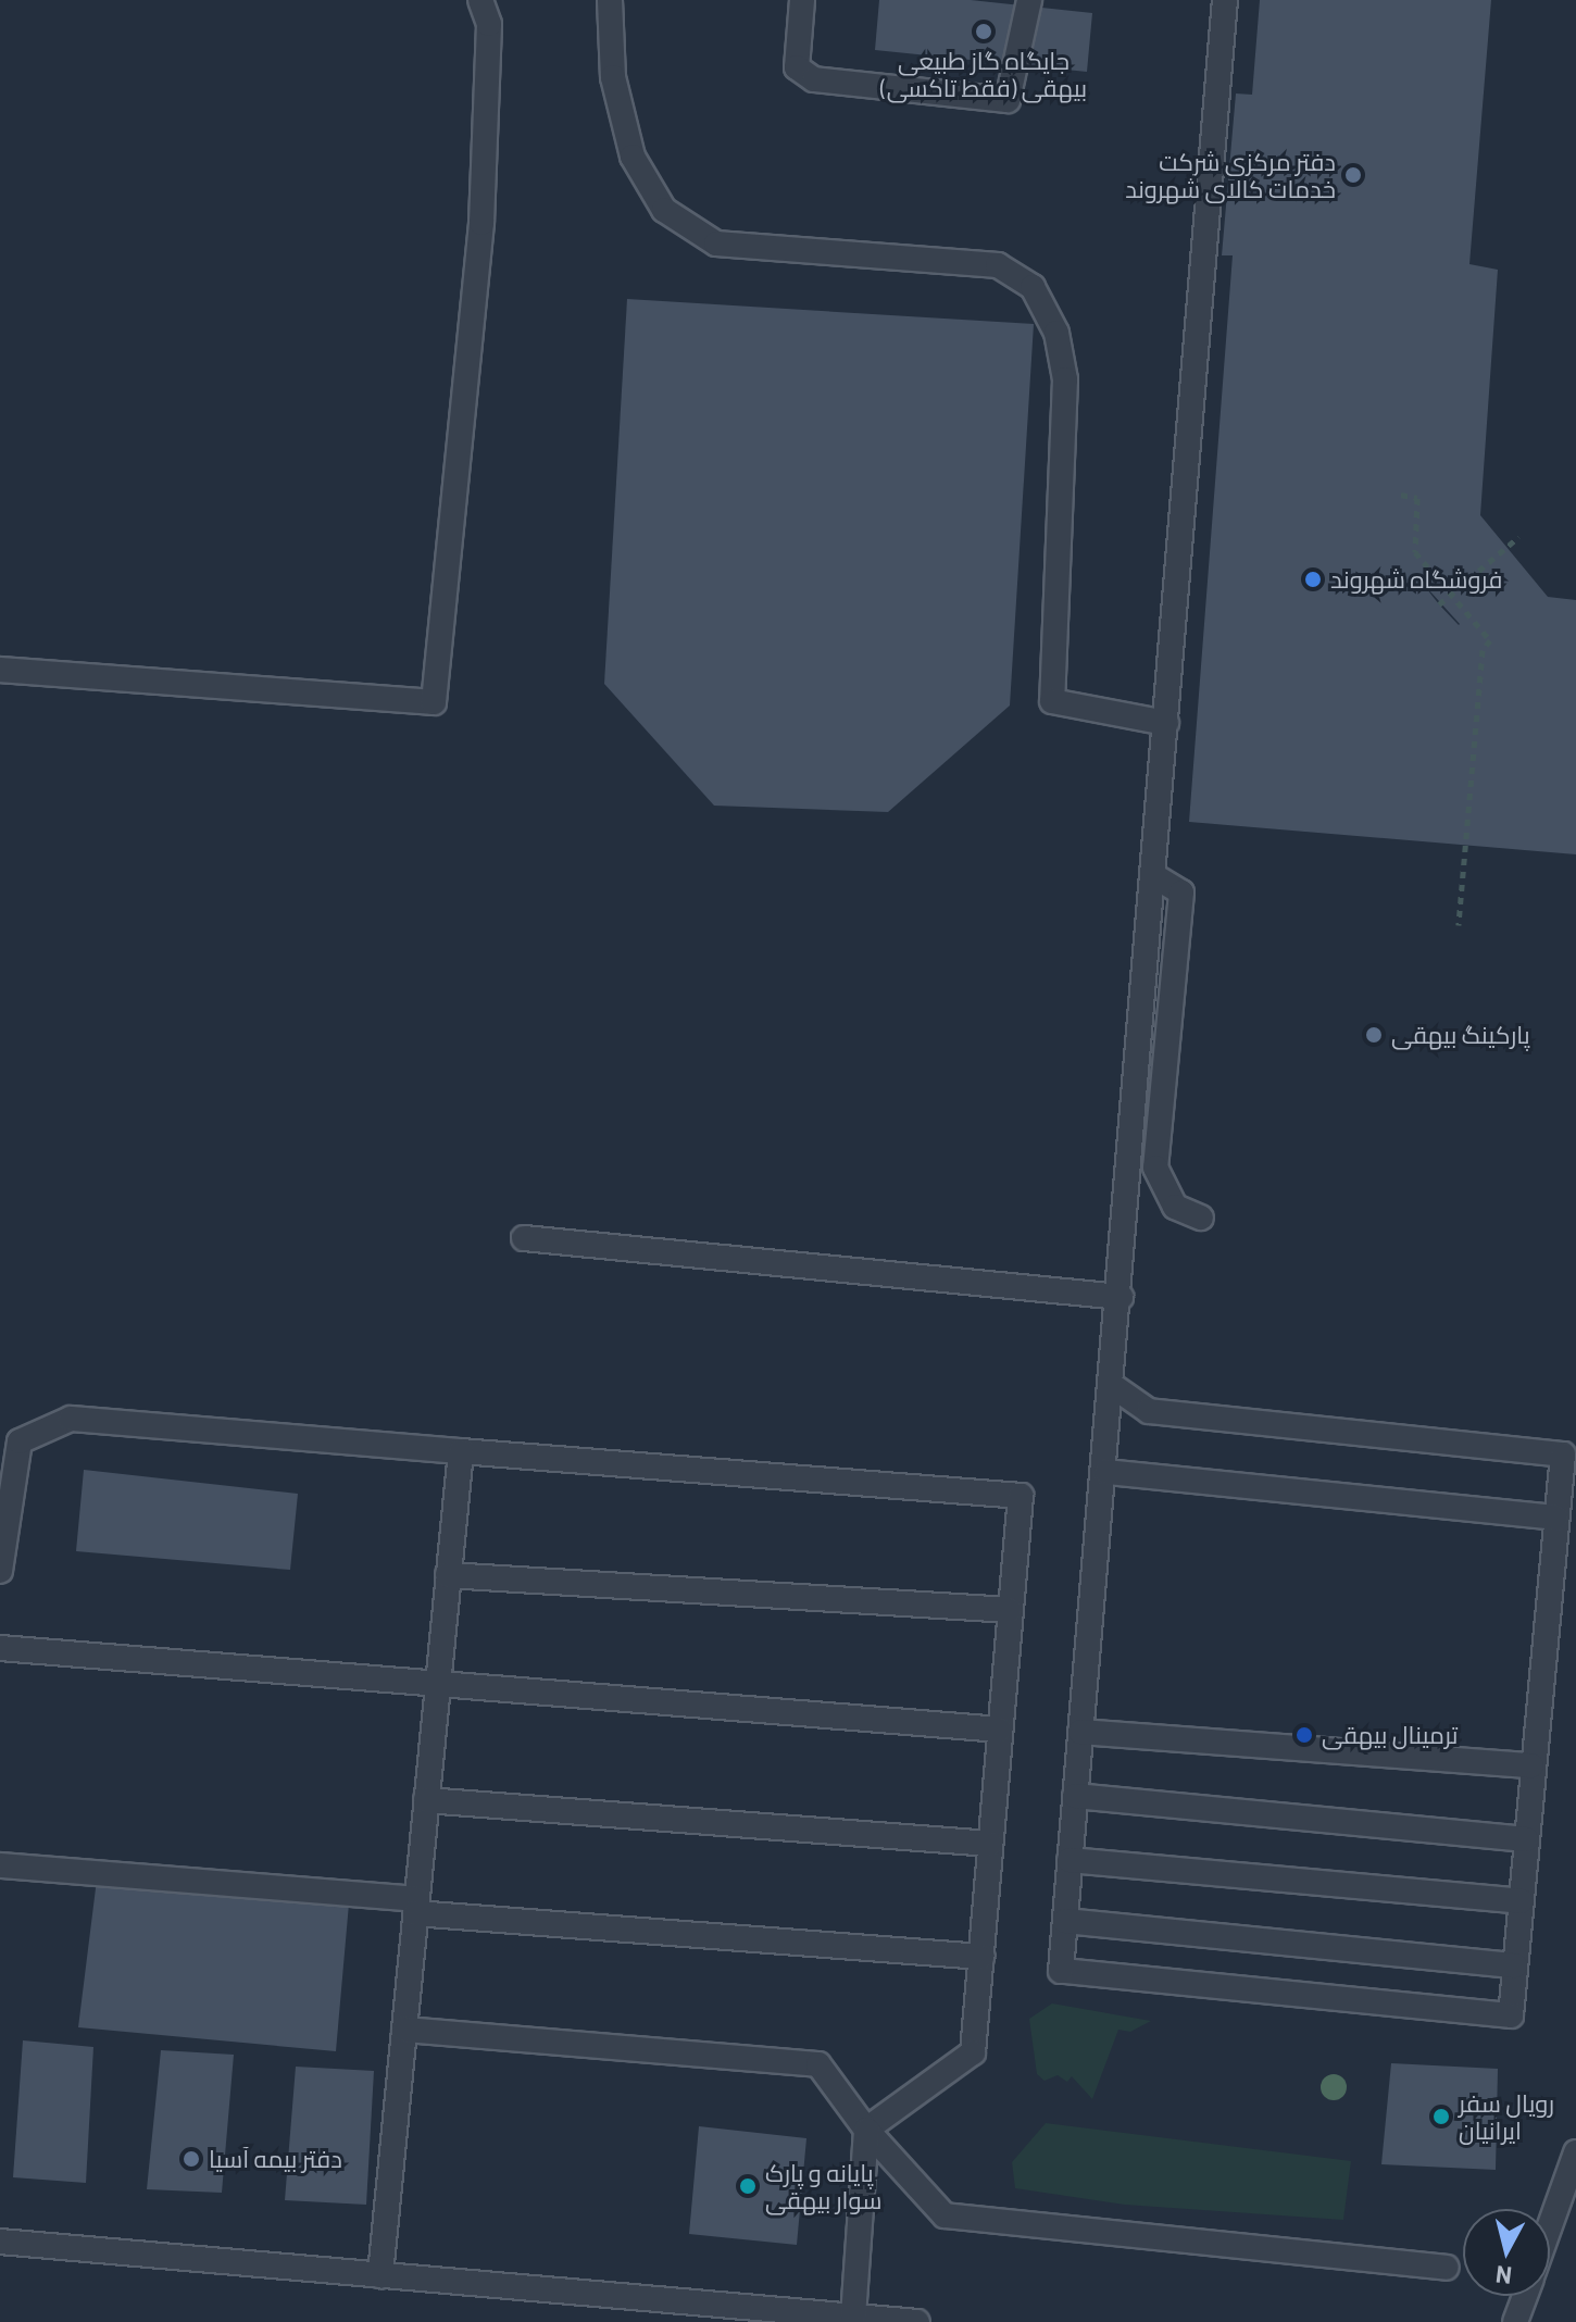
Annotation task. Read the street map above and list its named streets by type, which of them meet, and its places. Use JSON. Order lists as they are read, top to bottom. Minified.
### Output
{"places":["جایگاه گاز طبیعی بیهقی (فقط تاکسی)","دفتر مرکزی شرکت خدمات کالای شهروند","فروشگاه شهروند","پارکینگ بیهقی","ترمینال بیهقی","رویال سفر ایرانیان","دفتر بیمه آسیا","پایانه و پارک سوار بیهقی"],"north":"bottom"}
